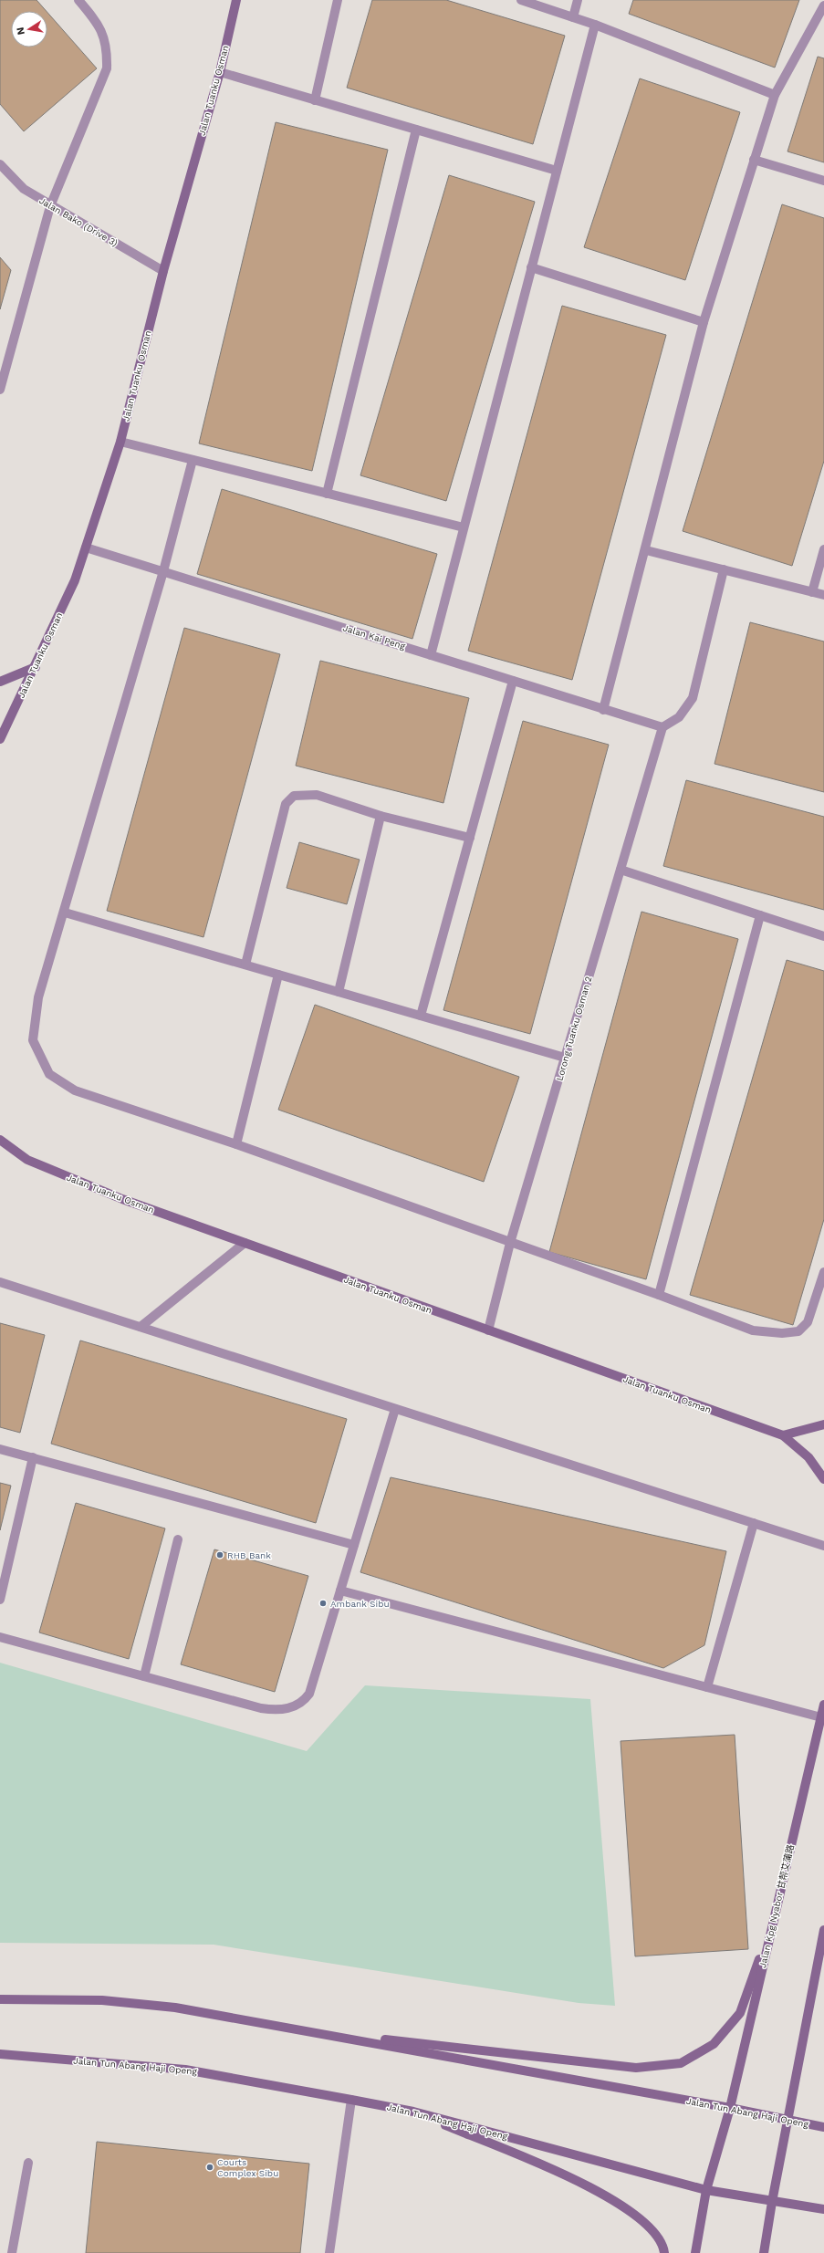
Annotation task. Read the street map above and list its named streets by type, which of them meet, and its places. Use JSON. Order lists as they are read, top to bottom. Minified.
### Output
{"streets":{"street":["Jalan Tuanku Osman","Jalan Bako (Drive 3)","Jalan Kai Peng","Lorong Tuanku Osman 2","Jalan Kpg Nyabor 甘帮艾蒲路","Jalan Tun Abang Haji Openg"]},"crossings":[["Jalan Tuanku Osman","Jalan Bako (Drive 3)"],["Jalan Tuanku Osman","Jalan Kai Peng"],["Jalan Tuanku Osman","Lorong Tuanku Osman 2"],["Jalan Kai Peng","Lorong Tuanku Osman 2"],["Jalan Kpg Nyabor 甘帮艾蒲路","Jalan Tun Abang Haji Openg"]],"places":["RHB Bank","Ambank Sibu","Courts Complex Sibu"],"north":"left"}
